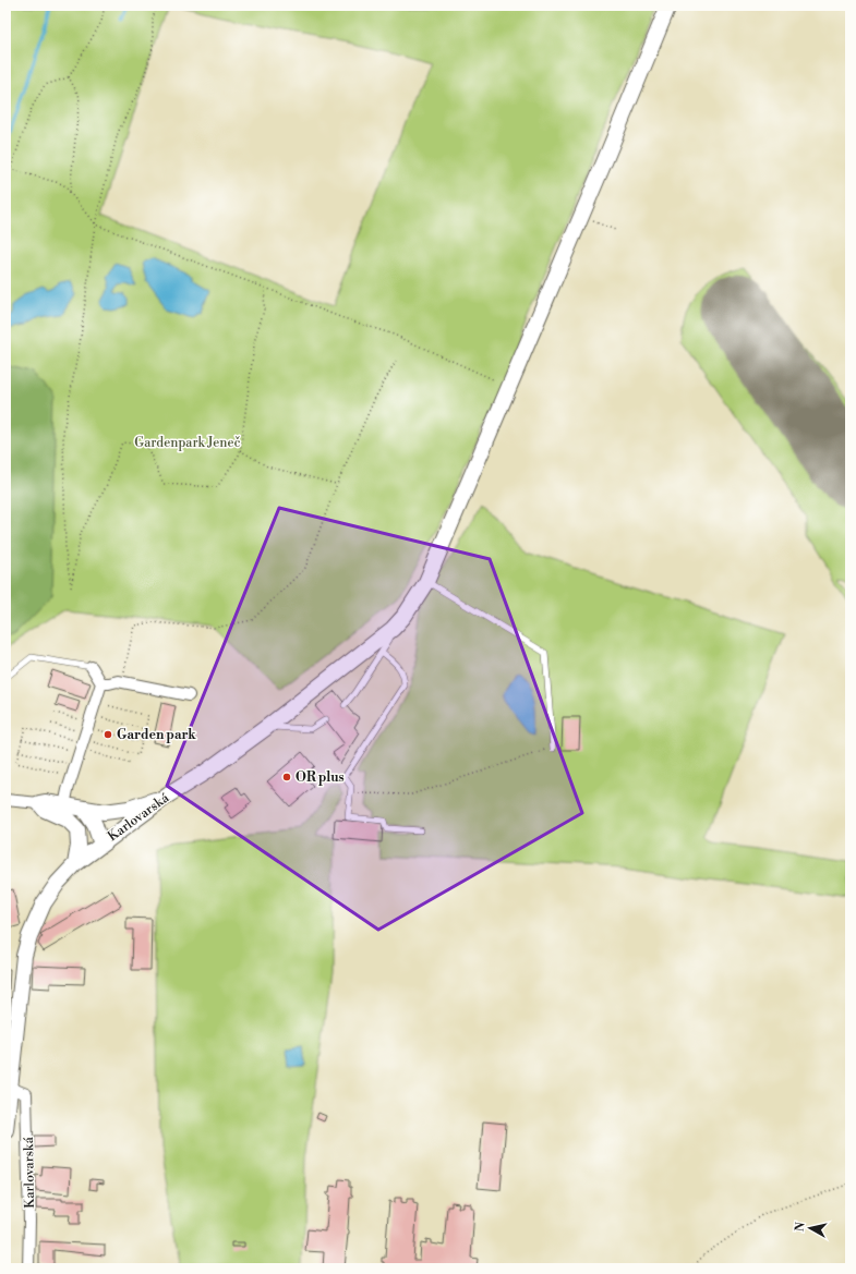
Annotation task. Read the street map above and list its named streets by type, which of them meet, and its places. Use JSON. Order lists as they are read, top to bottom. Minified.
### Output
{"streets":{"main road":["Karlovarská"]},"parks":["Gardenpark Jeneč"],"places":["Garden park","OR plus"],"north":"left"}
